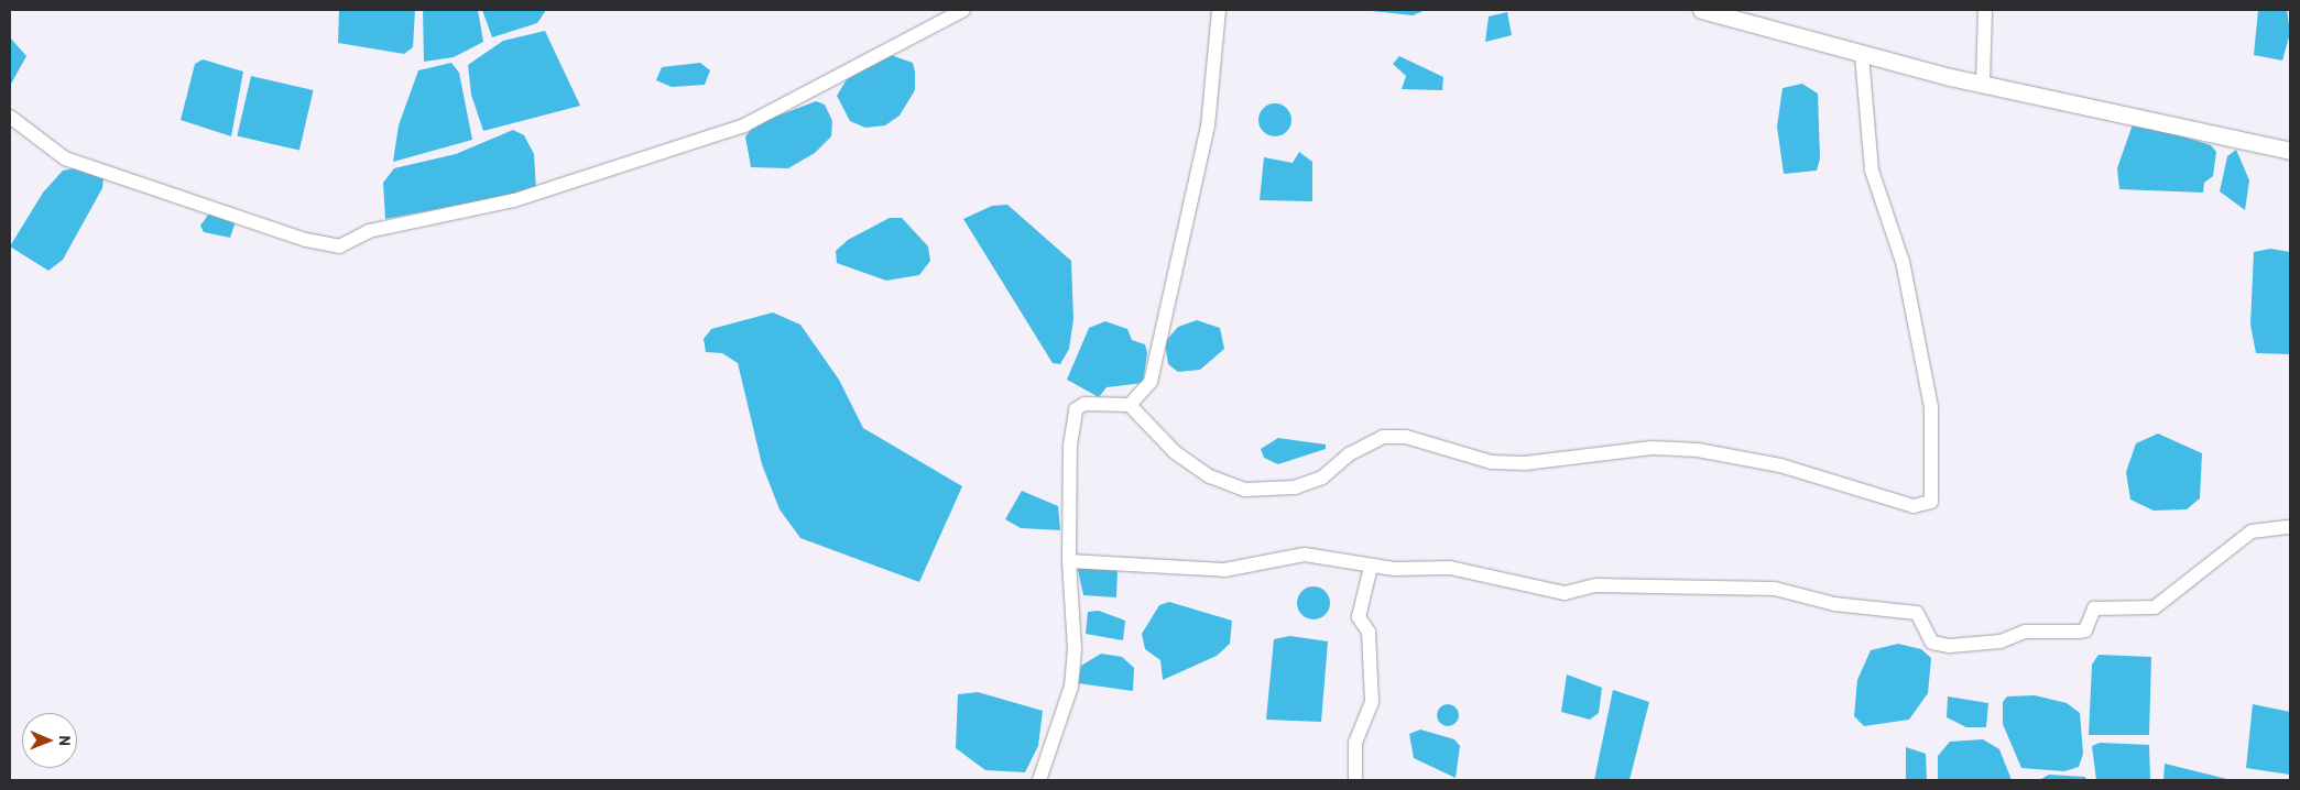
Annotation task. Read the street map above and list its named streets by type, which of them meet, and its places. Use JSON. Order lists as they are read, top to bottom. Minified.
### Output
{"north":"right"}
